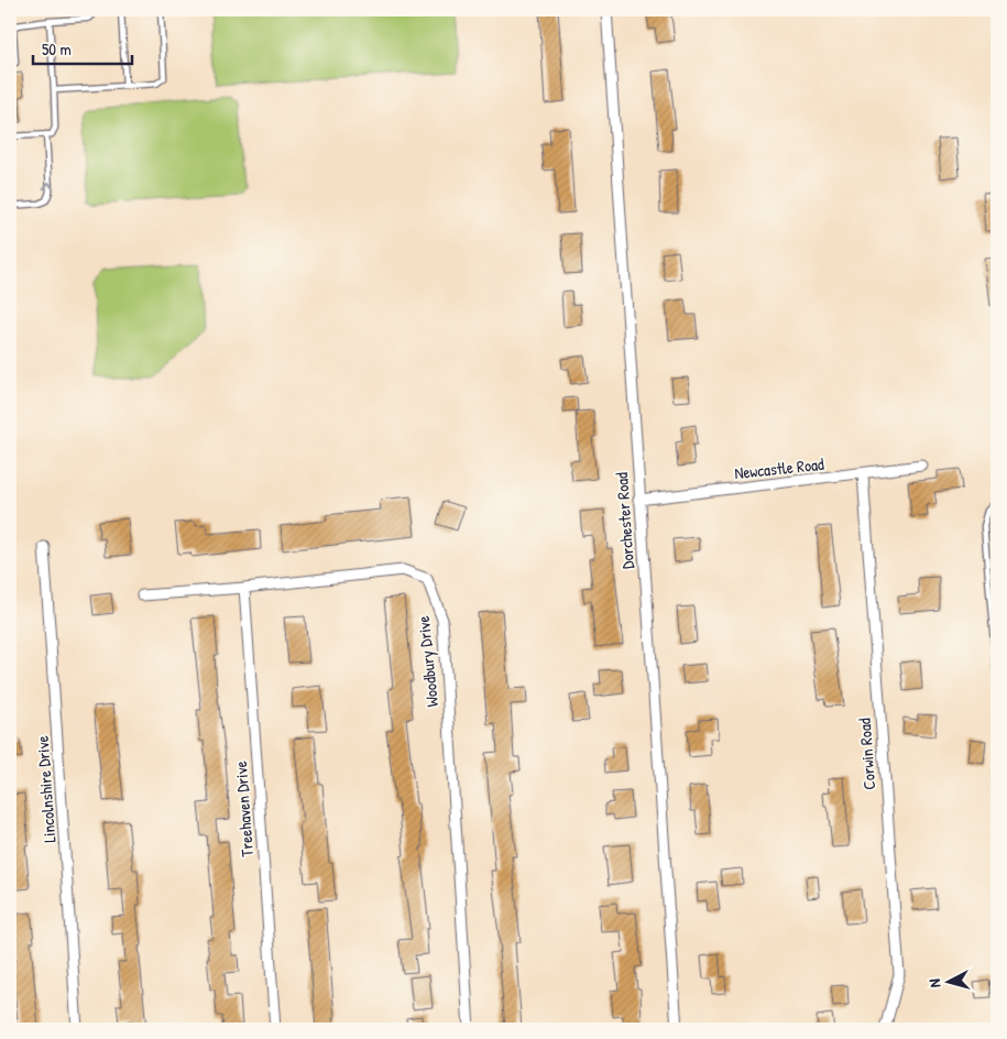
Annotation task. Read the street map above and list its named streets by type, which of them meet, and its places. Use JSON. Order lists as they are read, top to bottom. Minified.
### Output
{"streets":{"street":["Newcastle Road","Dorchester Road","Woodbury Drive","Corwin Road","Lincolnshire Drive","Treehaven Drive"]},"crossings":[["Newcastle Road","Dorchester Road"],["Newcastle Road","Corwin Road"],["Woodbury Drive","Treehaven Drive"]],"scale_bar":"50 m","north":"left"}
